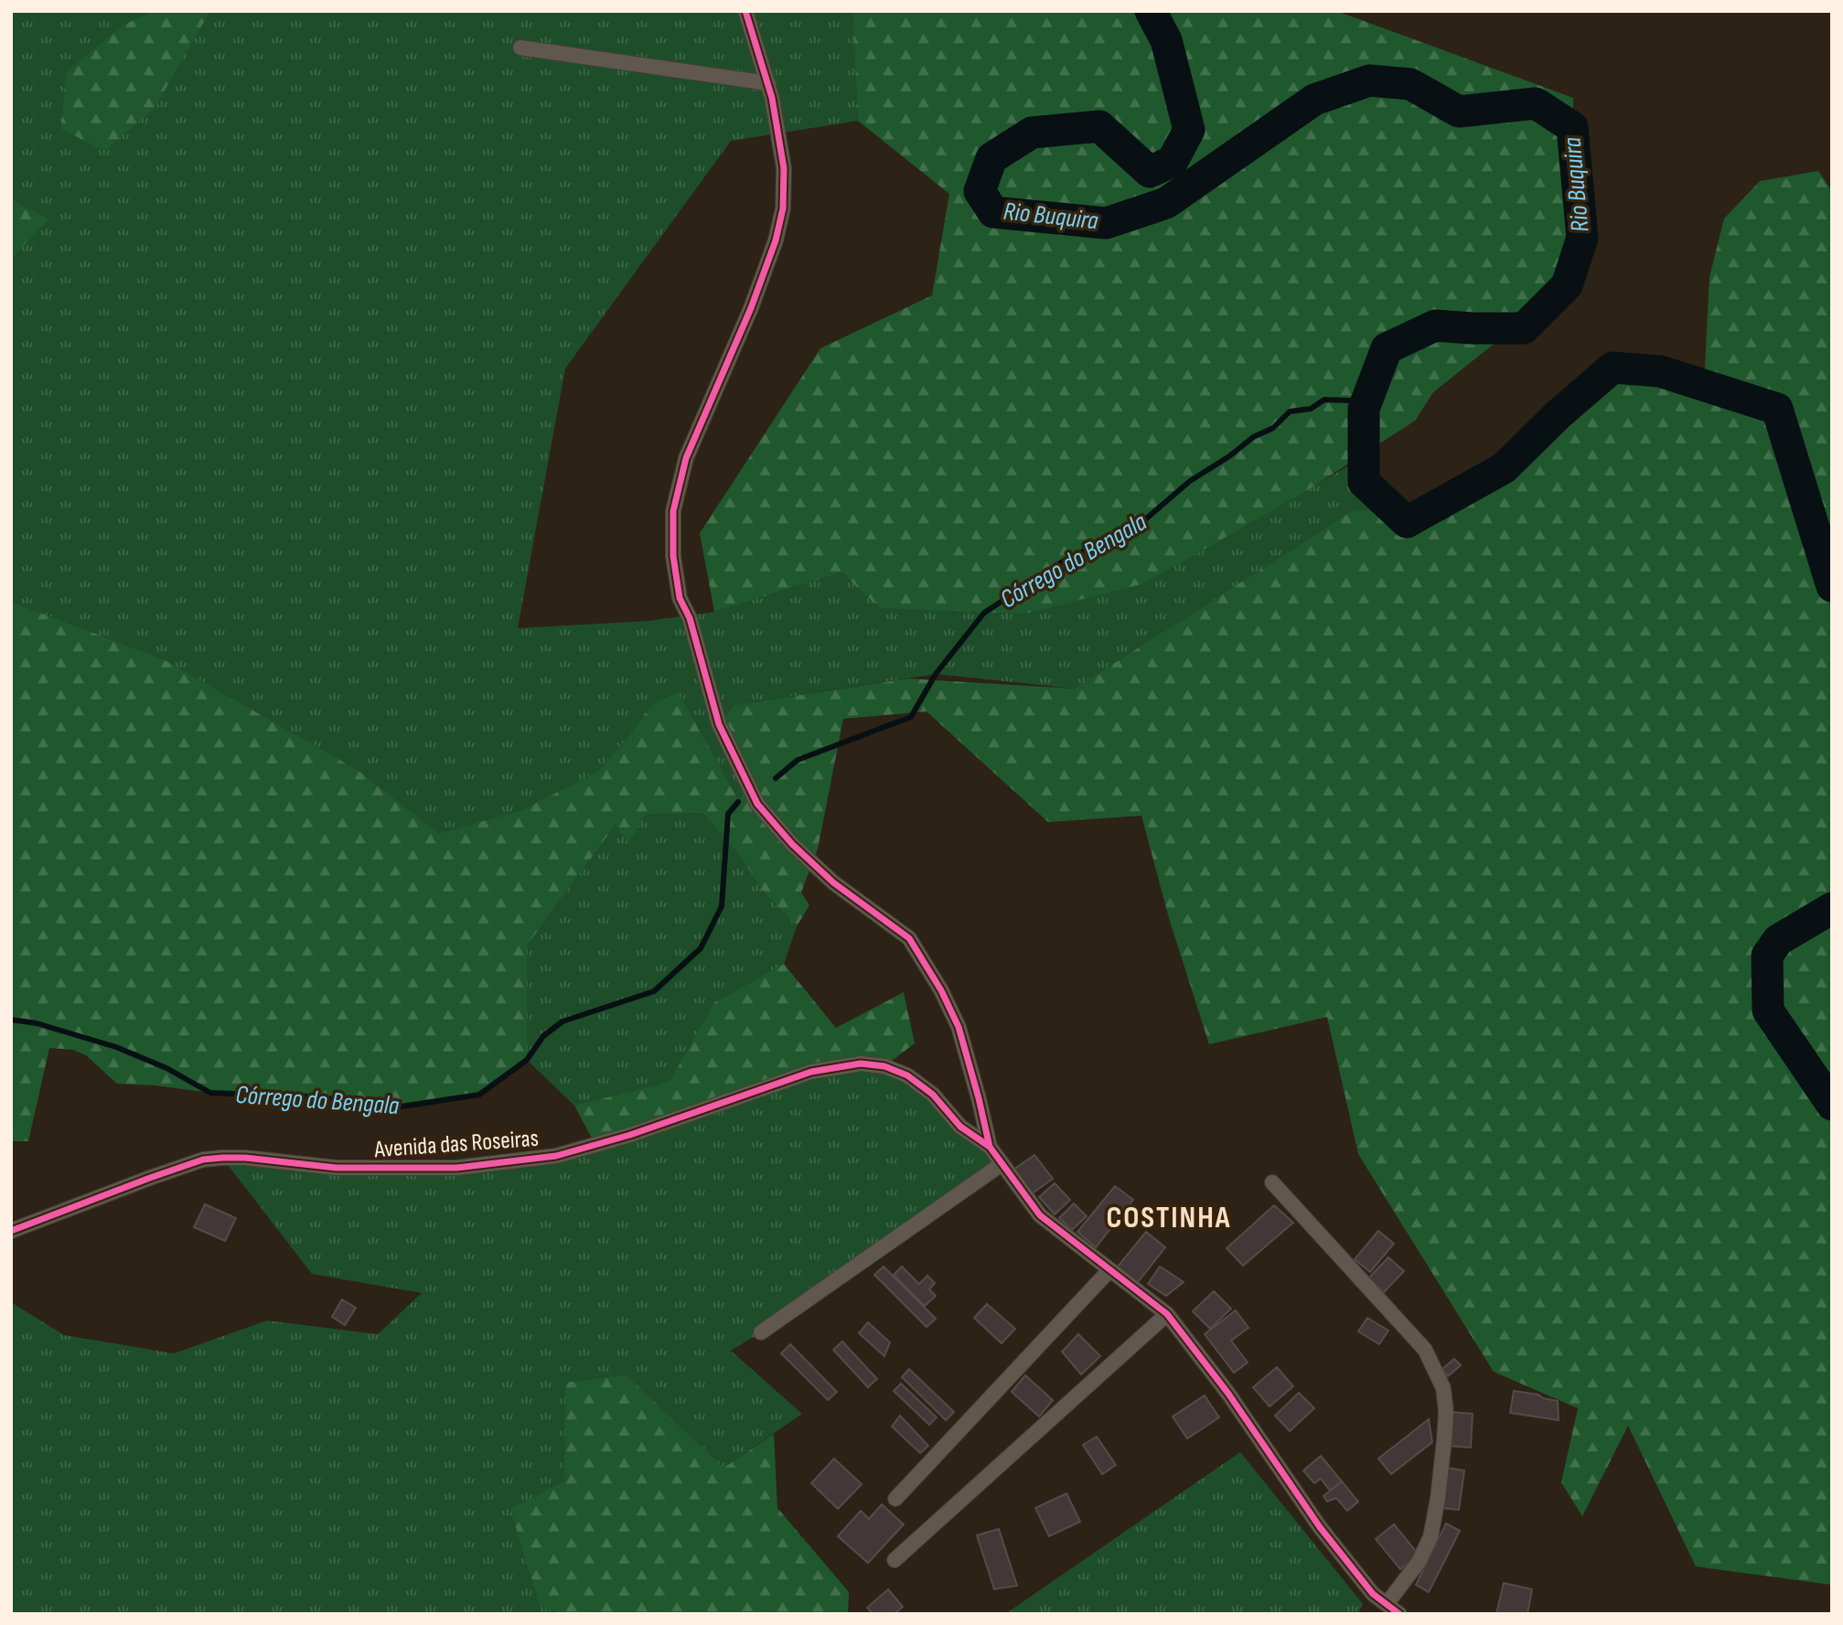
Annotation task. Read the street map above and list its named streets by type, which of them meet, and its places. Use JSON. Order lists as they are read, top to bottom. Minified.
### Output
{"streets":{"street":["Avenida das Roseiras"]},"districts":["COSTINHA"],"water":["Rio Buquira","Córrego do Bengala"]}
